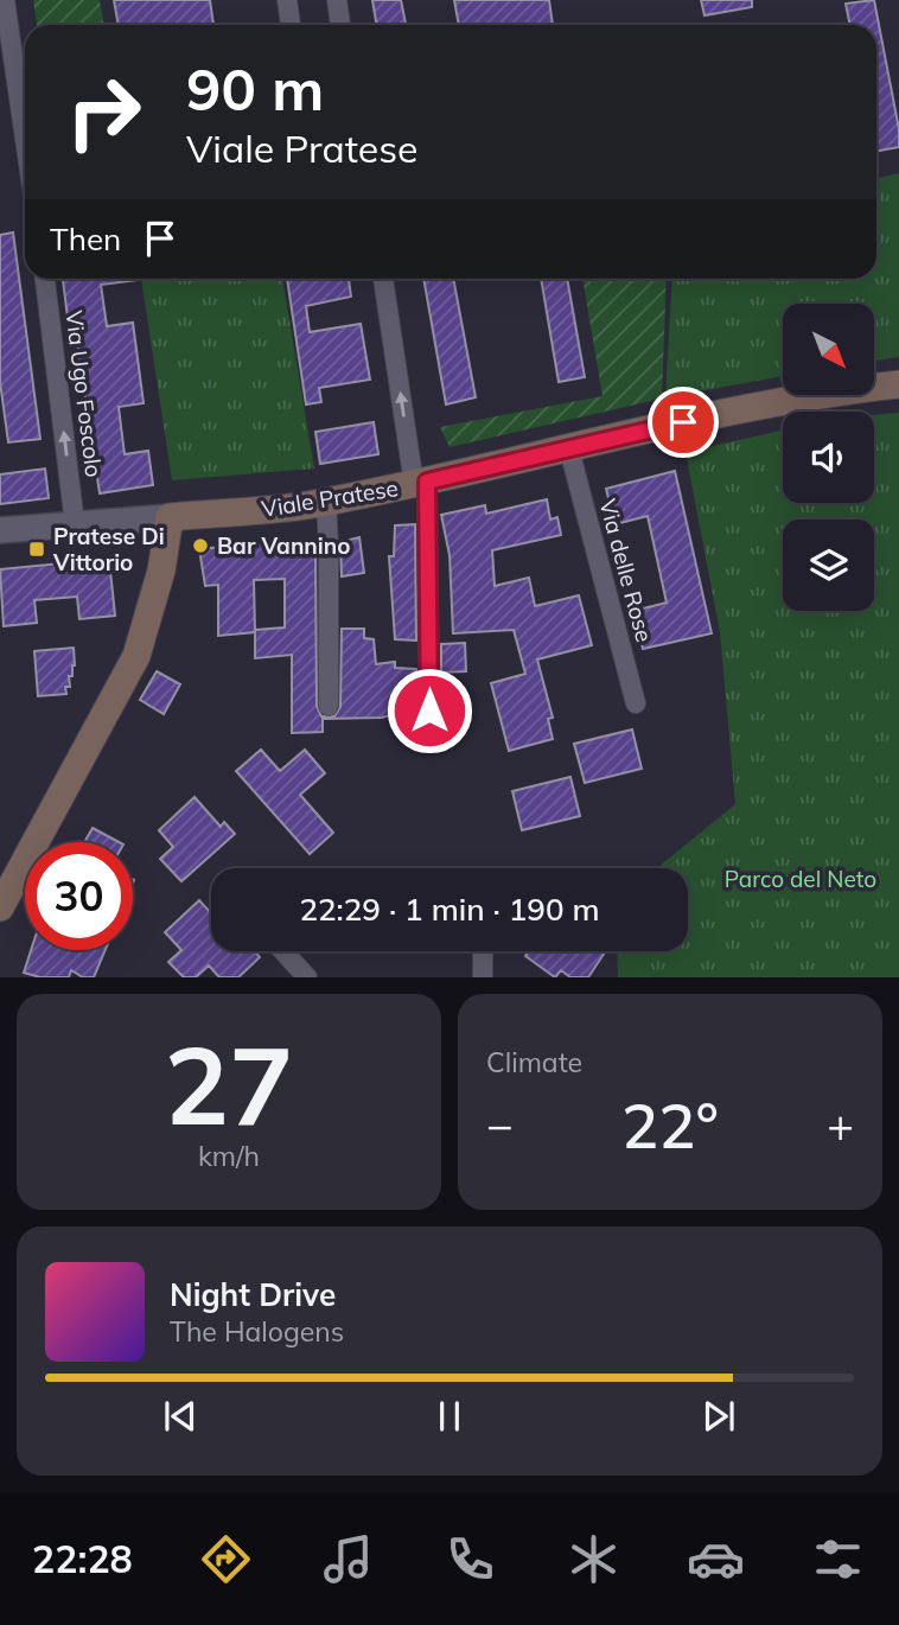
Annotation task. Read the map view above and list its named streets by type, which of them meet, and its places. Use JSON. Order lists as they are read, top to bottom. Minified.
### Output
{"streets":{"main road":["Viale Pratese"],"street":["Via Ugo Foscolo","Via delle Rose"]},"crossings":[["Via Ugo Foscolo","Viale Pratese"],["Viale Pratese","Via delle Rose"]],"one_way":["Via Ugo Foscolo"],"parks":["Parco del Neto"],"places":{"other":["Bar Vannino"],"transit":["Pratese Di Vittorio"]},"north":"bottom right","page":{"turn":["90 m","Viale Pratese"],"then":"Then","limit":"30","trip":"22:29 · 1 min · 190 m","tile":[["27","km/h"],"Climate"],"heat":["−","22°","+"],"song":["Night Drive","The Halogens"],"tabs":"22:28"}}
